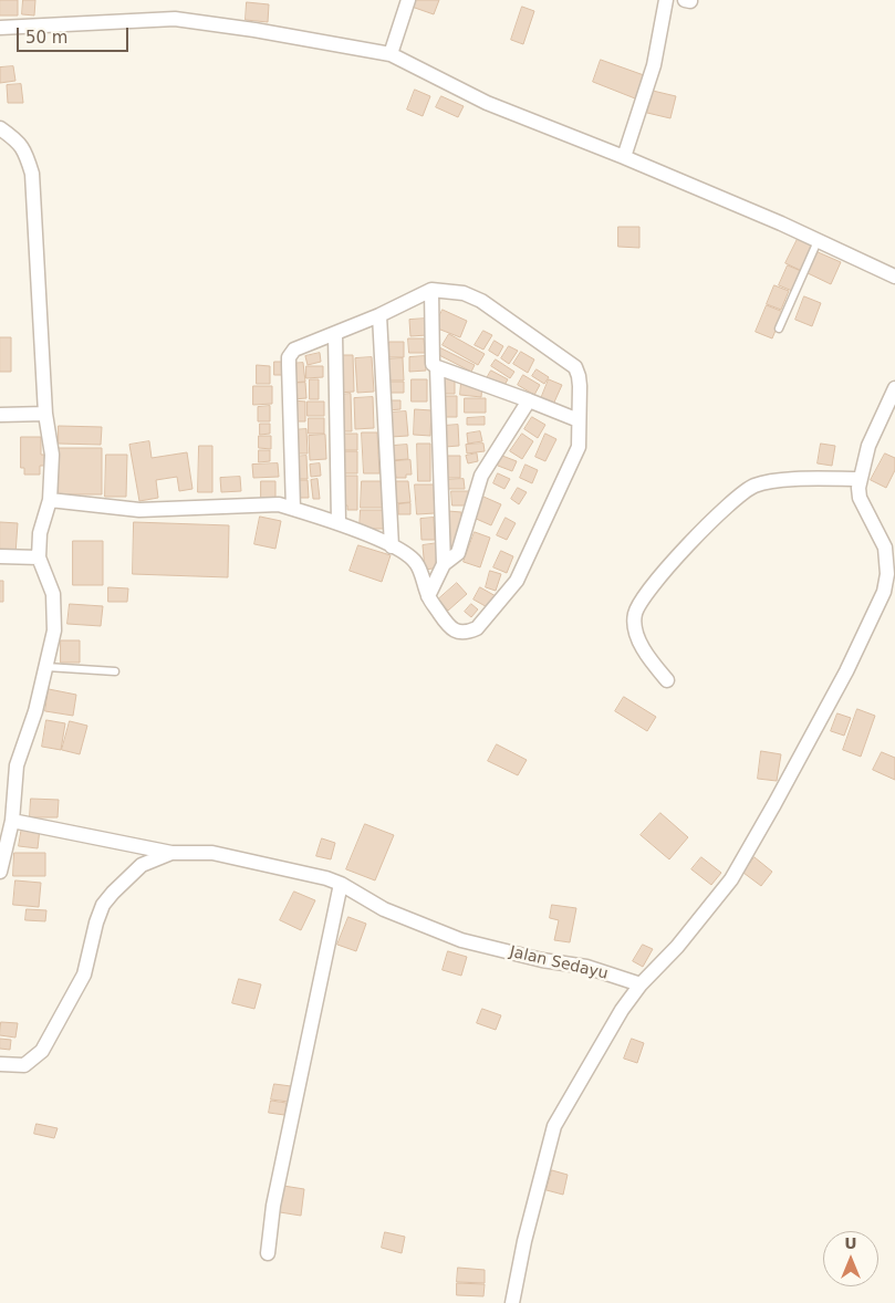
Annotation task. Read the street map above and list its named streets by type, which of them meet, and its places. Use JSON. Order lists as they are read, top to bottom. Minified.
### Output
{"streets":{"street":["Jalan Sedayu"]},"scale_bar":"50 m","north":"top"}
